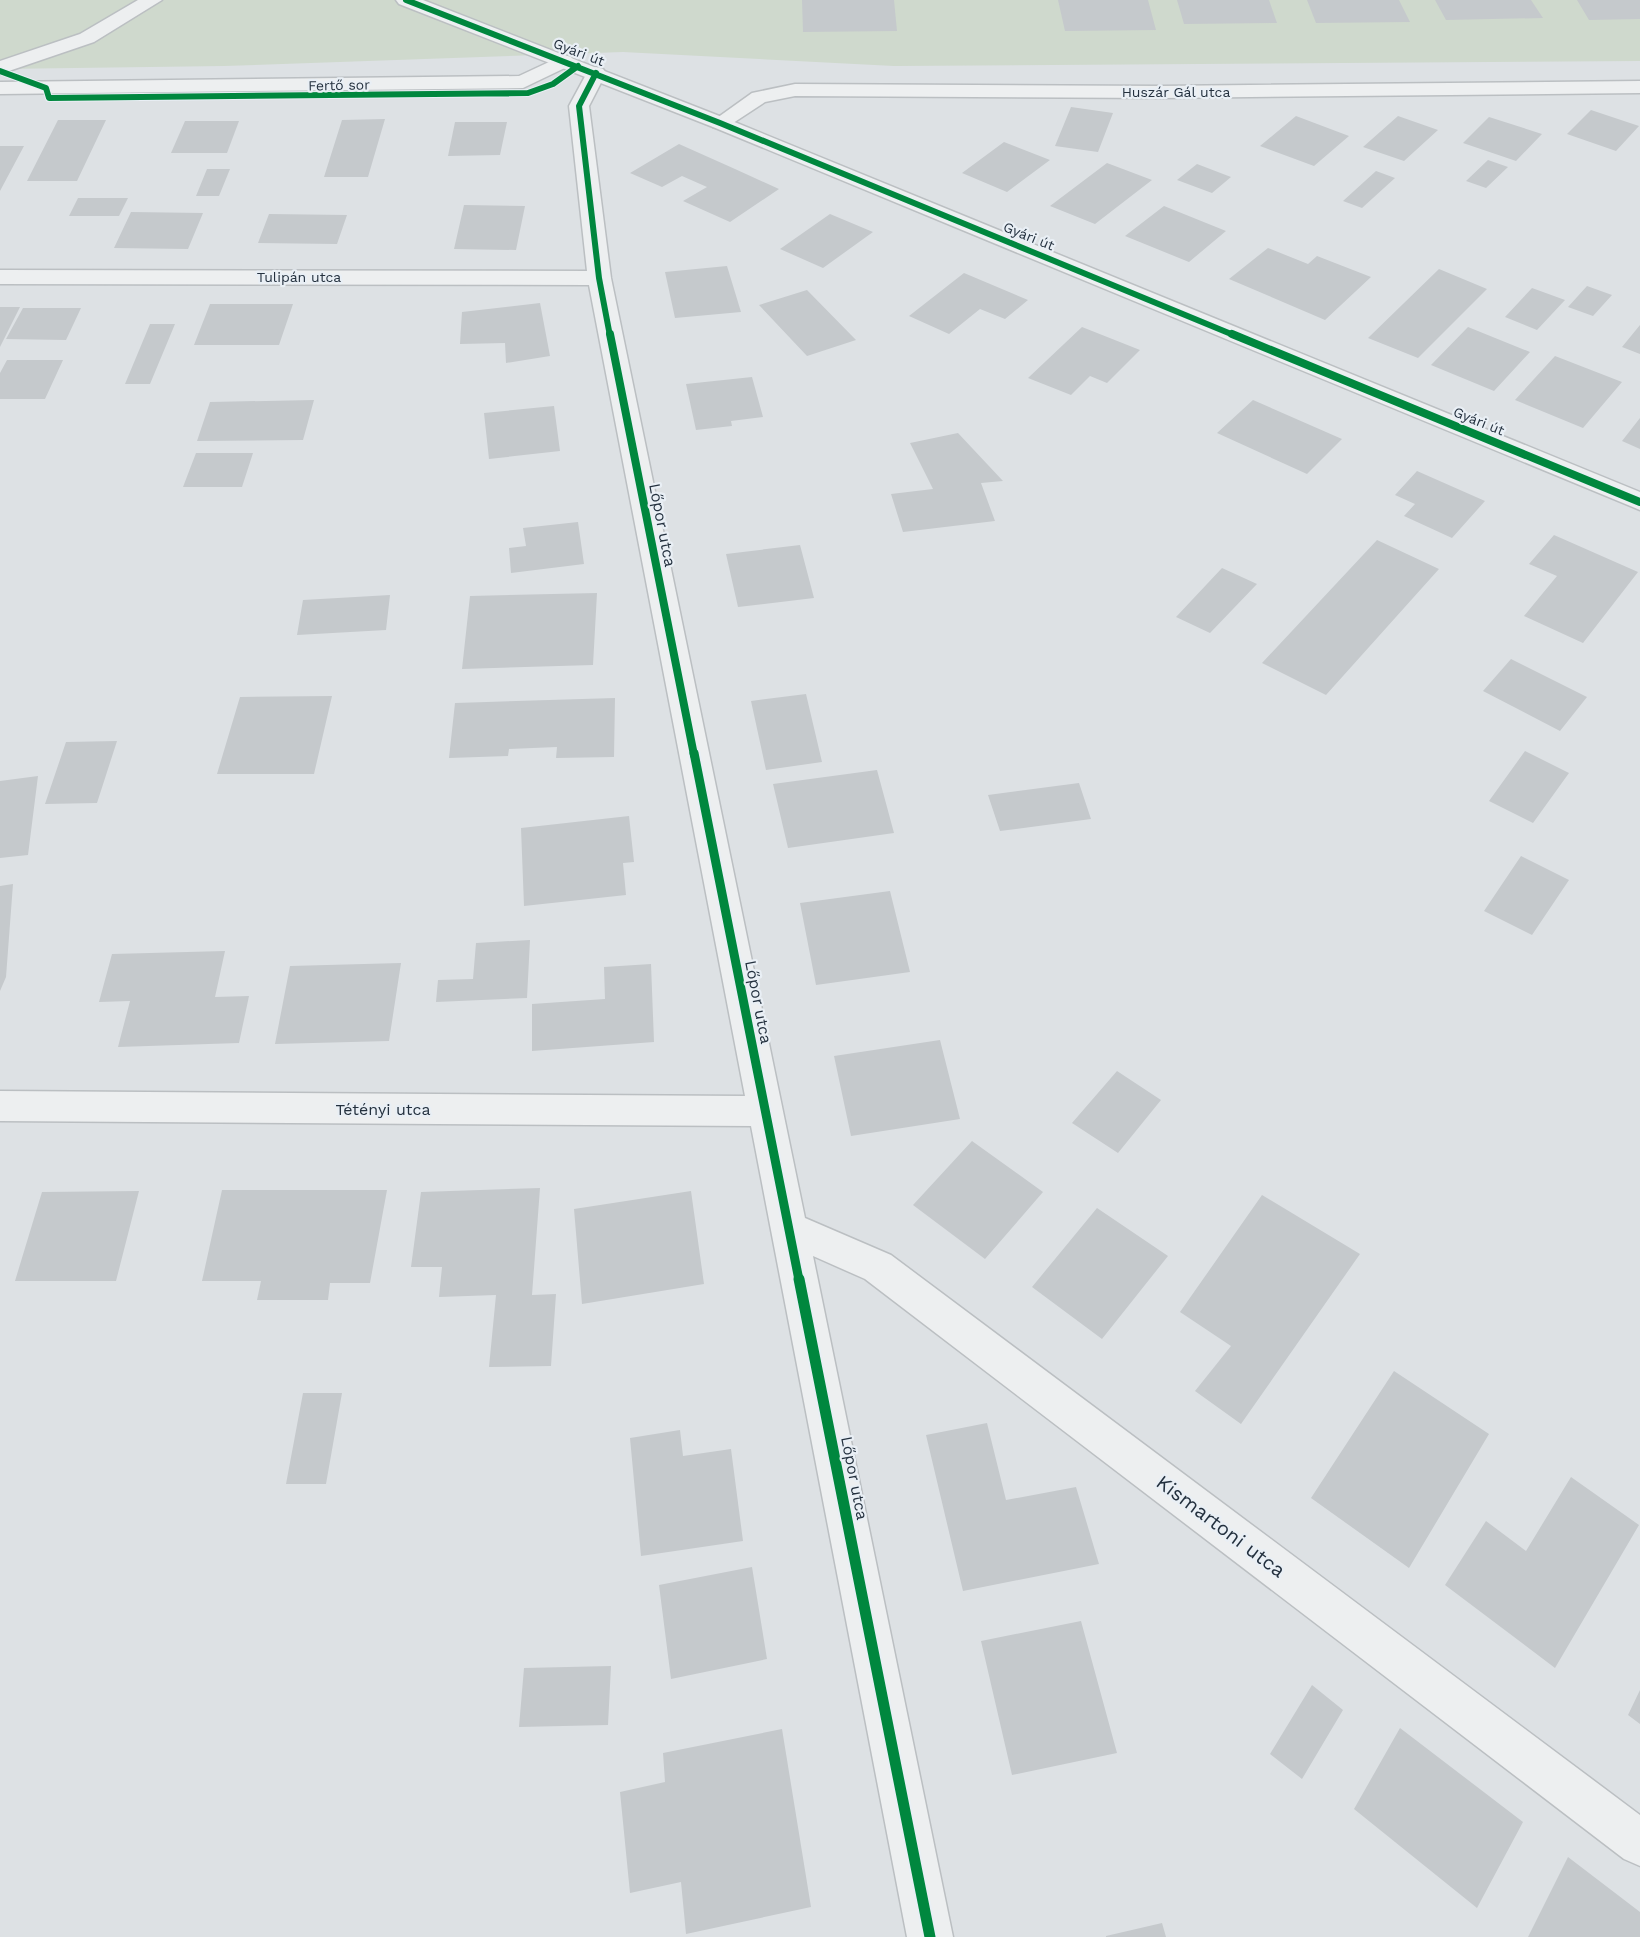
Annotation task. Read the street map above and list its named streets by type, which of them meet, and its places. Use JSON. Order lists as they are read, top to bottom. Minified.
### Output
{"streets":{"street":["Gyári út","Fertő sor","Huszár Gál utca","Tulipán utca","Lőpor utca","Tétényi utca","Kismartoni utca"]},"crossings":[["Gyári út","Fertő sor"],["Gyári út","Huszár Gál utca"],["Gyári út","Lőpor utca"],["Tulipán utca","Lőpor utca"],["Lőpor utca","Tétényi utca"],["Lőpor utca","Kismartoni utca"]]}
